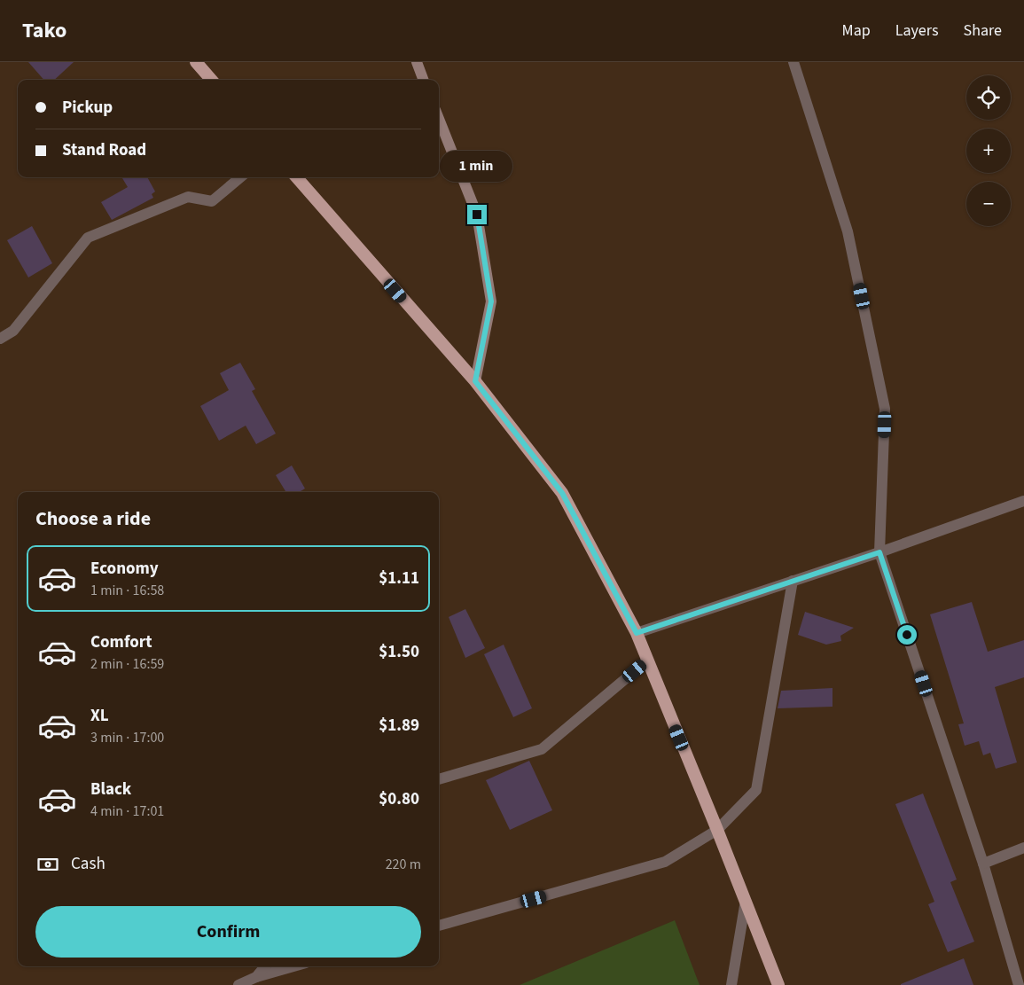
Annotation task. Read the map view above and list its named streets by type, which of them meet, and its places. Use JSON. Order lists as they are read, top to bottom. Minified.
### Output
{"page":{"header":"Tako","nav":["Map","Layers","Share"],"map_buttons":["+","−"],"banner":["Pickup","Stand Road"],"bubble":"1 min","heading":"Choose a ride","list":[{"name":"Economy","note":"1 min · 16:58","value":"$1.11"},{"name":"Comfort","note":"2 min · 16:59","value":"$1.50"},{"name":"XL","note":"3 min · 17:00","value":"$1.89"},{"name":"Black","note":"4 min · 17:01","value":"$0.80"}],"pay":["Cash","220 m"],"buttons":"Confirm"}}
